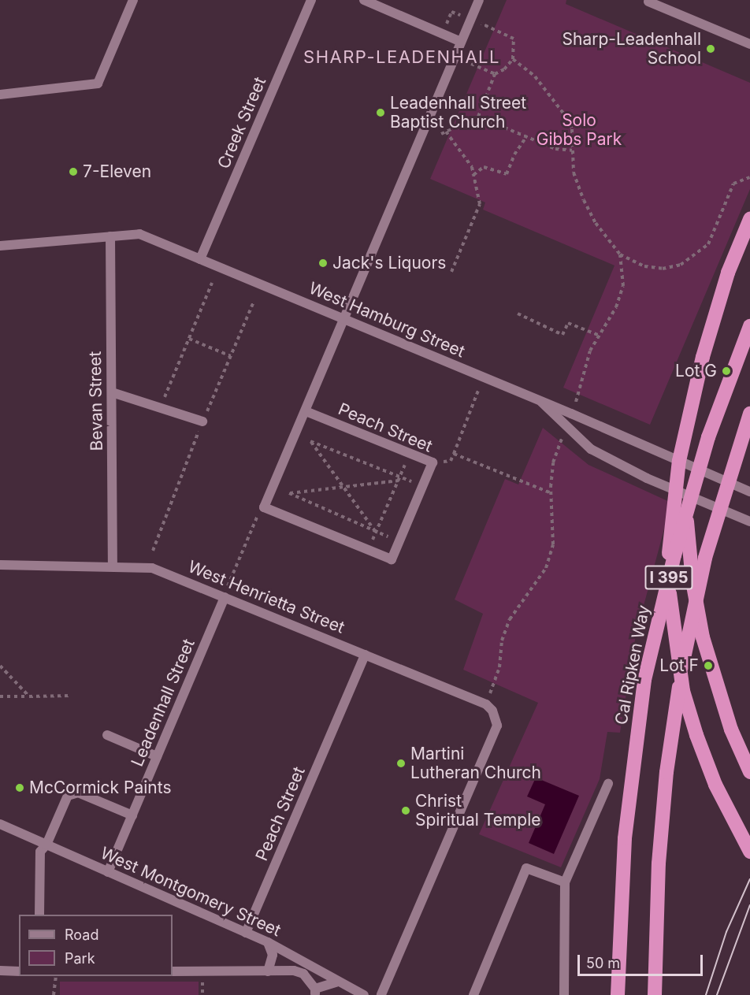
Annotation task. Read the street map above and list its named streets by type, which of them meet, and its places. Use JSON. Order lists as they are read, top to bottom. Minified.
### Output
{"streets":{"highway":["I 395","Cal Ripken Way"],"street":["Creek Street","West Hamburg Street","Bevan Street","Peach Street","West Henrietta Street","Leadenhall Street","West Montgomery Street"]},"crossings":[["Creek Street","West Hamburg Street"],["West Hamburg Street","Bevan Street"],["Bevan Street","West Henrietta Street"],["Peach Street","West Henrietta Street"],["Peach Street","West Montgomery Street"],["West Henrietta Street","Leadenhall Street"],["Leadenhall Street","West Montgomery Street"]],"districts":["SHARP-LEADENHALL"],"parks":["Solo Gibbs Park"],"places":["Sharp-Leadenhall School","Leadenhall Street Baptist Church","7-Eleven","Jack's Liquors","Lot G","Lot F","Martini Lutheran Church","McCormick Paints","Christ Spiritual Temple"],"legend":["Road","Park"],"scale_bar":"50 m"}
